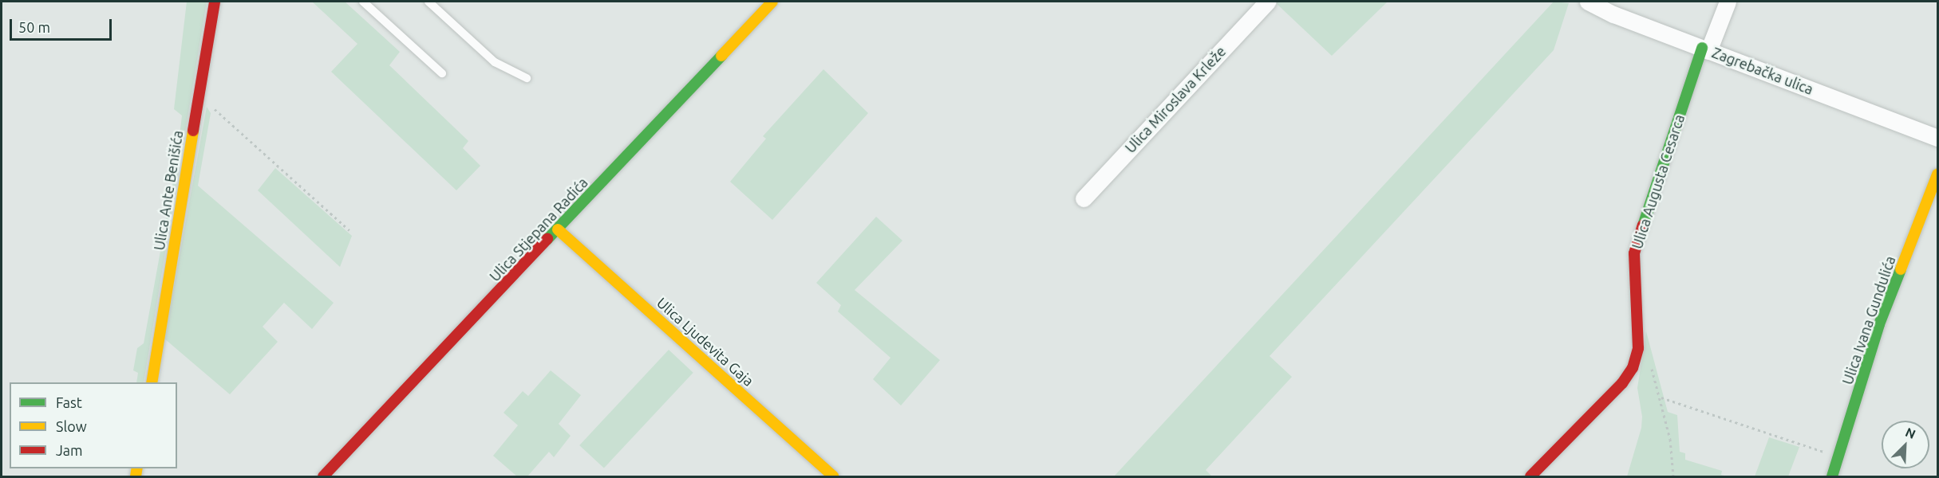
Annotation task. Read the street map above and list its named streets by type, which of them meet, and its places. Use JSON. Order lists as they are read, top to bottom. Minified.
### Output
{"streets":{"street":["Zagrebačka ulica","Ulica Miroslava Krleže","Ulica Augusta Cesarca","Ulica Ante Benišića","Ulica Stjepana Radića","Ulica Ivana Gundulića","Ulica Ljudevita Gaja"]},"crossings":[["Zagrebačka ulica","Ulica Augusta Cesarca"],["Ulica Stjepana Radića","Ulica Ljudevita Gaja"]],"legend":["Fast","Slow","Jam"],"scale_bar":"50 m","north":"top right"}
